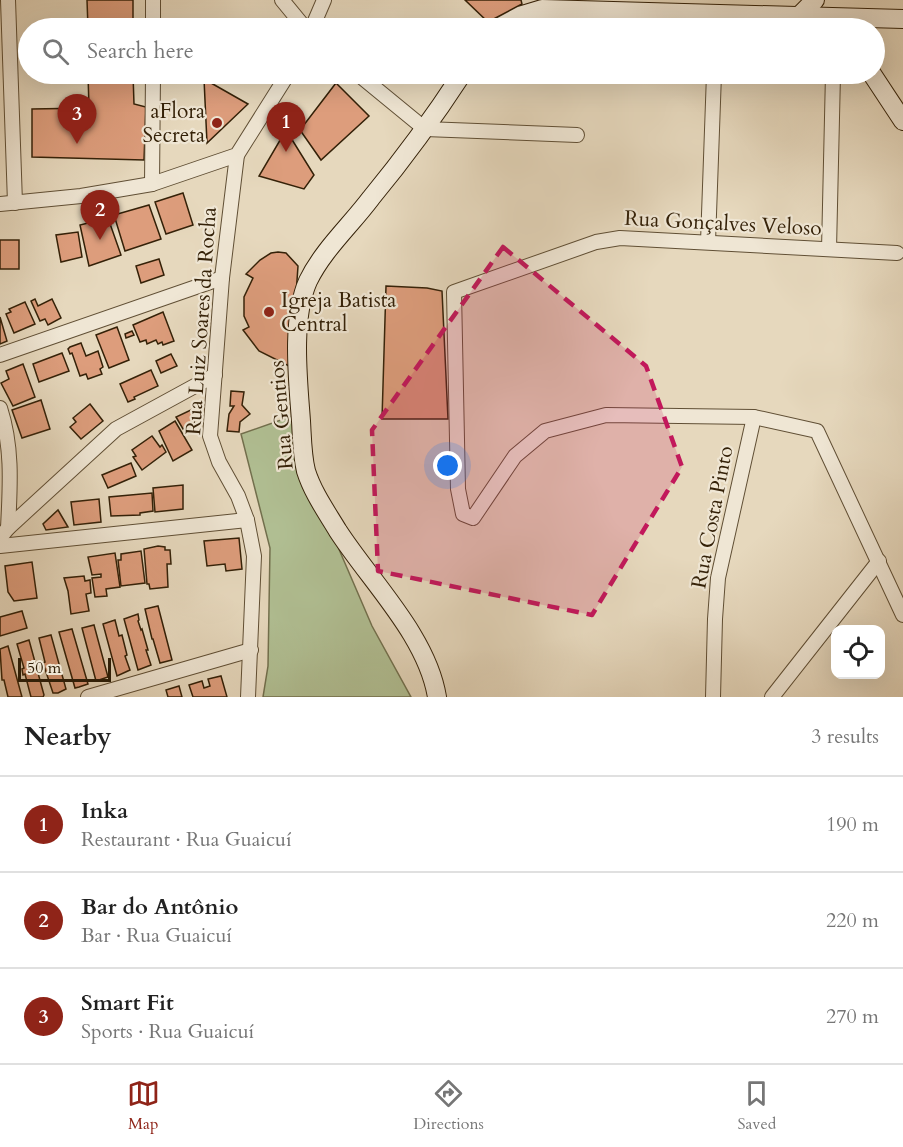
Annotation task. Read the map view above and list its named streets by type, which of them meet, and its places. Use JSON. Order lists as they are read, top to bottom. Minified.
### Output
{"streets":{"street":["Rua Gonçalves Veloso","Rua Luiz Soares da Rocha","Rua Gentios","Rua Costa Pinto"]},"crossings":[["Rua Gonçalves Veloso","Rua Costa Pinto"]],"places":["aFlora Secreta","Igreja Batista Central"],"scale_bar":"50 m","page":{"search":"Search here","pins":["3","1","2"],"scale":"50 m","heading":["Nearby","3 results"],"list":[{"mark":"1","name":"Inka","note":"Restaurant · Rua Guaicuí","value":"190 m"},{"mark":"2","name":"Bar do Antônio","note":"Bar · Rua Guaicuí","value":"220 m"},{"mark":"3","name":"Smart Fit","note":"Sports · Rua Guaicuí","value":"270 m"}],"nav":["Map","Directions","Saved"]}}
